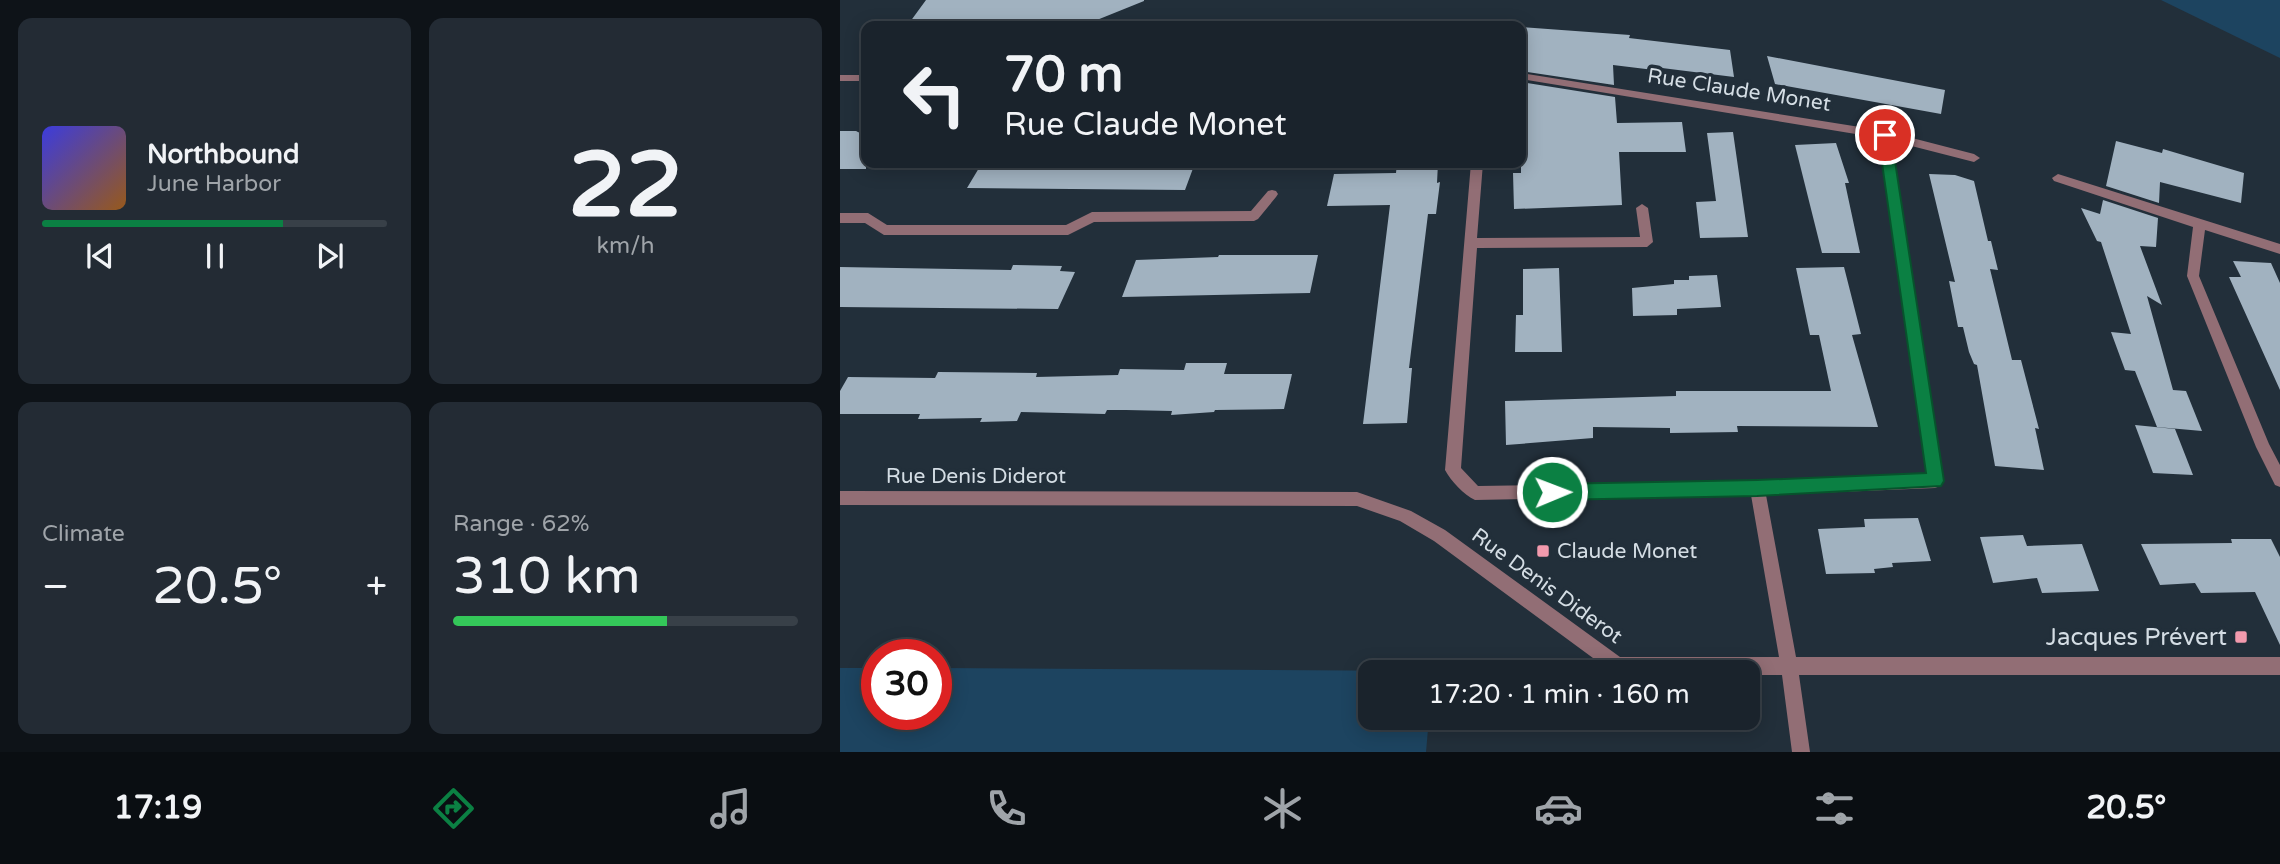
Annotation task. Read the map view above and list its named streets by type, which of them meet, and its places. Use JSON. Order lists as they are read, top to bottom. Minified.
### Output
{"streets":{"street":["Rue Claude Monet","Rue Denis Diderot"]},"places":{"transit":["Claude Monet","Jacques Prévert"]},"page":{"tile":[["22","km/h"],"Climate",["Range · 62%","310 km"]],"turn":["70 m","Rue Claude Monet"],"song":["Northbound","June Harbor"],"heat":["−","20.5°","+"],"limit":"30","trip":"17:20 · 1 min · 160 m","tabs":["17:19","20.5°"]}}
